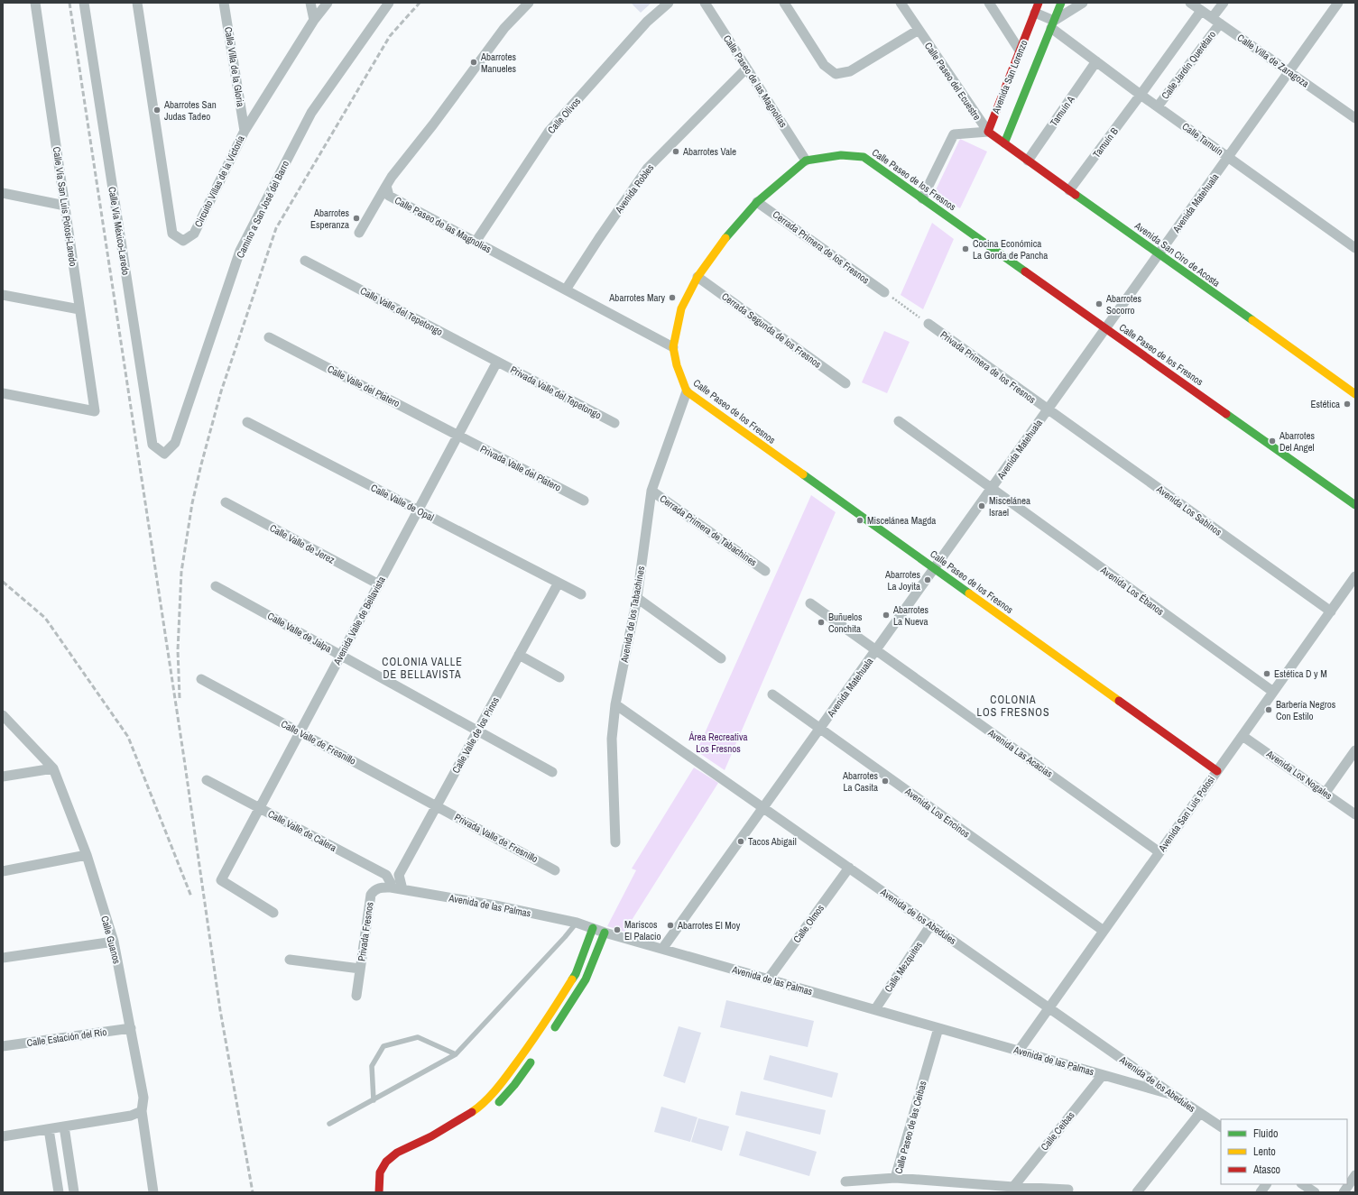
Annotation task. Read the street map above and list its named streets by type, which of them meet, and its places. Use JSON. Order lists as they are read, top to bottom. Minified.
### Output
{"streets":{"street":["Calle Villa de Zaragoza","Calle Jardín Querétaro","Calle Villa de la Gloria","Avenida San Lorenzo","Calle Paseo de las Magnolias","Calle Paseo del Ecuestre","Tamuín A","Calle Olivos","Calle Tamuín","Tamuín B","Calle Paseo de los Fresnos","Circuito Villas de la Victoría","Avenida Robles","Avenida Matehuala","Calle Vía San Luis Potosí-Laredo","Camino a San José del Barro","Calle Vía México-Laredo","Cerrada Primera de los Fresnos","Avenida San Ciro de Acosta","Calle Valle del Tepetongo","Cerrada Segunda de los Fresnos","Privada Primera de los Fresnos","Calle Valle del Platero","Privada Valle del Tepetongo","Privada Valle del Platero","Calle Valle de Opal","Avenida Los Sabinos","Cerrada Primera de Tabachines","Calle Valle de Jerez","Avenida Los Ébanos","Avenida de los Tabachines","Avenida Valle de Bellavista","Calle Valle de Jalpa","Calle Valle de los Pinos","Calle Valle de Fresnillo","Avenida Las Acacias","Avenida Los Nogales","Avenida Los Encinos","Avenida San Luis Potosi","Calle Valle de Calera","Privada Valle de Fresnillo","Avenida de las Palmas","Avenida de los Abedules","Calle Olmos","Privada Fresnos","Calle Guanos","Calle Mezquites","Calle Estación del Río","Calle Paseo de las Ceibas","Calle Ceibas"]},"crossings":[["Calle Villa de Zaragoza","Calle Jardín Querétaro"],["Calle Villa de Zaragoza","Avenida Matehuala"],["Calle Jardín Querétaro","Calle Tamuín"],["Calle Jardín Querétaro","Tamuín B"],["Calle Villa de la Gloria","Circuito Villas de la Victoría"],["Avenida San Lorenzo","Calle Paseo del Ecuestre"],["Avenida San Lorenzo","Calle Tamuín"],["Avenida San Lorenzo","Avenida San Ciro de Acosta"],["Calle Paseo de las Magnolias","Calle Olivos"],["Calle Paseo de las Magnolias","Calle Paseo de los Fresnos"],["Calle Paseo de las Magnolias","Avenida Robles"],["Calle Paseo del Ecuestre","Avenida San Ciro de Acosta"],["Tamuín A","Calle Tamuín"],["Tamuín A","Avenida San Ciro de Acosta"],["Calle Tamuín","Tamuín B"],["Calle Tamuín","Avenida Matehuala"],["Tamuín B","Avenida San Ciro de Acosta"],["Calle Paseo de los Fresnos","Avenida Matehuala"],["Calle Paseo de los Fresnos","Cerrada Primera de los Fresnos"],["Calle Paseo de los Fresnos","Cerrada Segunda de los Fresnos"],["Calle Paseo de los Fresnos","Avenida de los Tabachines"],["Calle Paseo de los Fresnos","Avenida San Luis Potosi"],["Avenida Matehuala","Avenida San Ciro de Acosta"],["Avenida Matehuala","Privada Primera de los Fresnos"],["Avenida Matehuala","Avenida Los Sabinos"],["Avenida Matehuala","Avenida Los Ébanos"],["Avenida Matehuala","Avenida Las Acacias"],["Avenida Matehuala","Avenida Los Encinos"],["Avenida Matehuala","Avenida de las Palmas"],["Avenida Matehuala","Avenida de los Abedules"],["Camino a San José del Barro","Calle Vía México-Laredo"],["Calle Valle del Tepetongo","Privada Valle del Tepetongo"],["Calle Valle del Tepetongo","Avenida Valle de Bellavista"],["Privada Primera de los Fresnos","Avenida Los Sabinos"],["Calle Valle del Platero","Privada Valle del Platero"],["Calle Valle del Platero","Avenida Valle de Bellavista"],["Privada Valle del Tepetongo","Avenida Valle de Bellavista"],["Privada Valle del Platero","Avenida Valle de Bellavista"],["Calle Valle de Opal","Avenida Valle de Bellavista"],["Calle Valle de Opal","Calle Valle de los Pinos"],["Avenida Los Sabinos","Avenida San Luis Potosi"],["Cerrada Primera de Tabachines","Avenida de los Tabachines"],["Calle Valle de Jerez","Avenida Valle de Bellavista"],["Avenida Los Ébanos","Avenida San Luis Potosi"],["Avenida de los Tabachines","Avenida de los Abedules"],["Avenida Valle de Bellavista","Calle Valle de Jalpa"],["Avenida Valle de Bellavista","Calle Valle de Fresnillo"],["Avenida Valle de Bellavista","Calle Valle de Calera"],["Calle Valle de Jalpa","Calle Valle de los Pinos"],["Calle Valle de los Pinos","Calle Valle de Fresnillo"],["Calle Valle de los Pinos","Privada Valle de Fresnillo"],["Calle Valle de Fresnillo","Privada Valle de Fresnillo"],["Avenida Las Acacias","Avenida San Luis Potosi"],["Avenida Los Nogales","Avenida San Luis Potosi"],["Avenida Los Encinos","Avenida San Luis Potosi"],["Avenida San Luis Potosi","Avenida de las Palmas"],["Avenida San Luis Potosi","Avenida de los Abedules"],["Avenida de las Palmas","Avenida de los Abedules"],["Avenida de las Palmas","Calle Olmos"],["Avenida de las Palmas","Privada Fresnos"],["Avenida de las Palmas","Calle Mezquites"],["Avenida de las Palmas","Calle Paseo de las Ceibas"],["Avenida de las Palmas","Calle Ceibas"],["Avenida de los Abedules","Calle Olmos"],["Avenida de los Abedules","Calle Mezquites"],["Calle Guanos","Calle Estación del Río"],["Calle Paseo de las Ceibas","Calle Ceibas"]],"districts":["COLONIA VALLE DE BELLAVISTA","COLONIA LOS FRESNOS"],"parks":["Área Recreativa Los Fresnos"],"places":["Abarrotes Manueles","Abarrotes San Judas Tadeo","Abarrotes Vale","Abarrotes Esperanza","Cocina Económica La Gorda de Pancha","Abarrotes Mary","Abarrotes Socorro","Estética","Abarrotes Del Angel","Miscelánea Israel","Miscelánea Magda","Abarrotes La Joyita","Abarrotes La Nueva","Buñuelos Conchita","Estética D y M","Barbería Negros Con Estilo","Abarrotes La Casita","Tacos Abigail","Abarrotes El Moy","Mariscos El Palacio"],"legend":["Fluido","Lento","Atasco"]}
